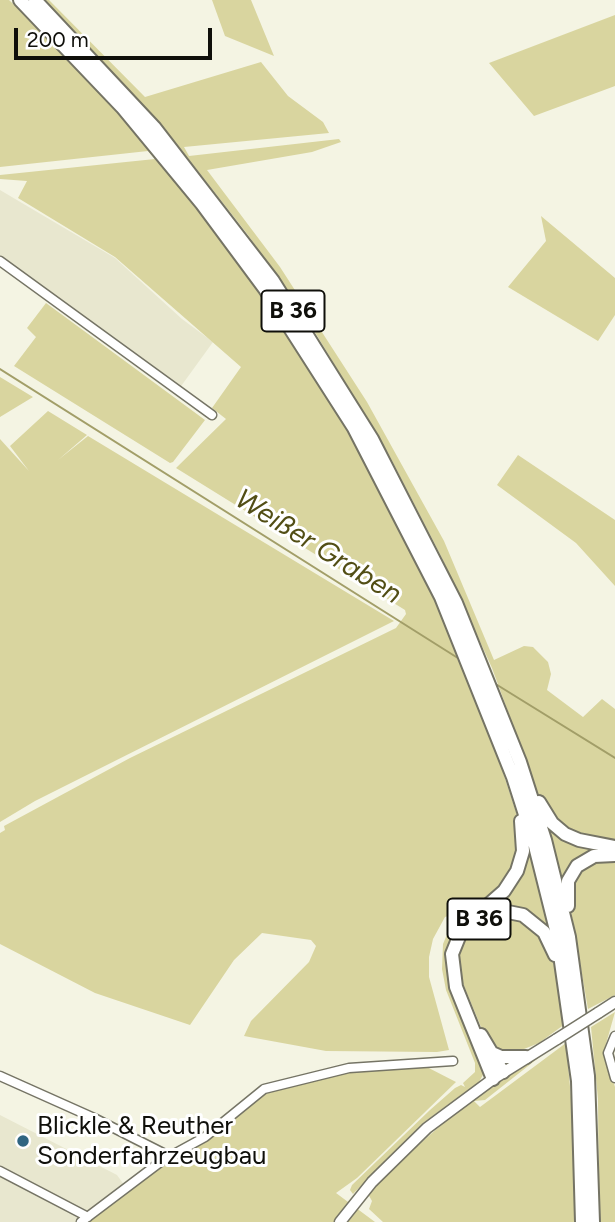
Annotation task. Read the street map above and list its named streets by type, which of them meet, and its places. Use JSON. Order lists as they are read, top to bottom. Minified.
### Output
{"streets":{"highway":["B 36"]},"water":["Weißer Graben"],"places":["Blickle & Reuther Sonderfahrzeugbau"],"scale_bar":"200 m"}
